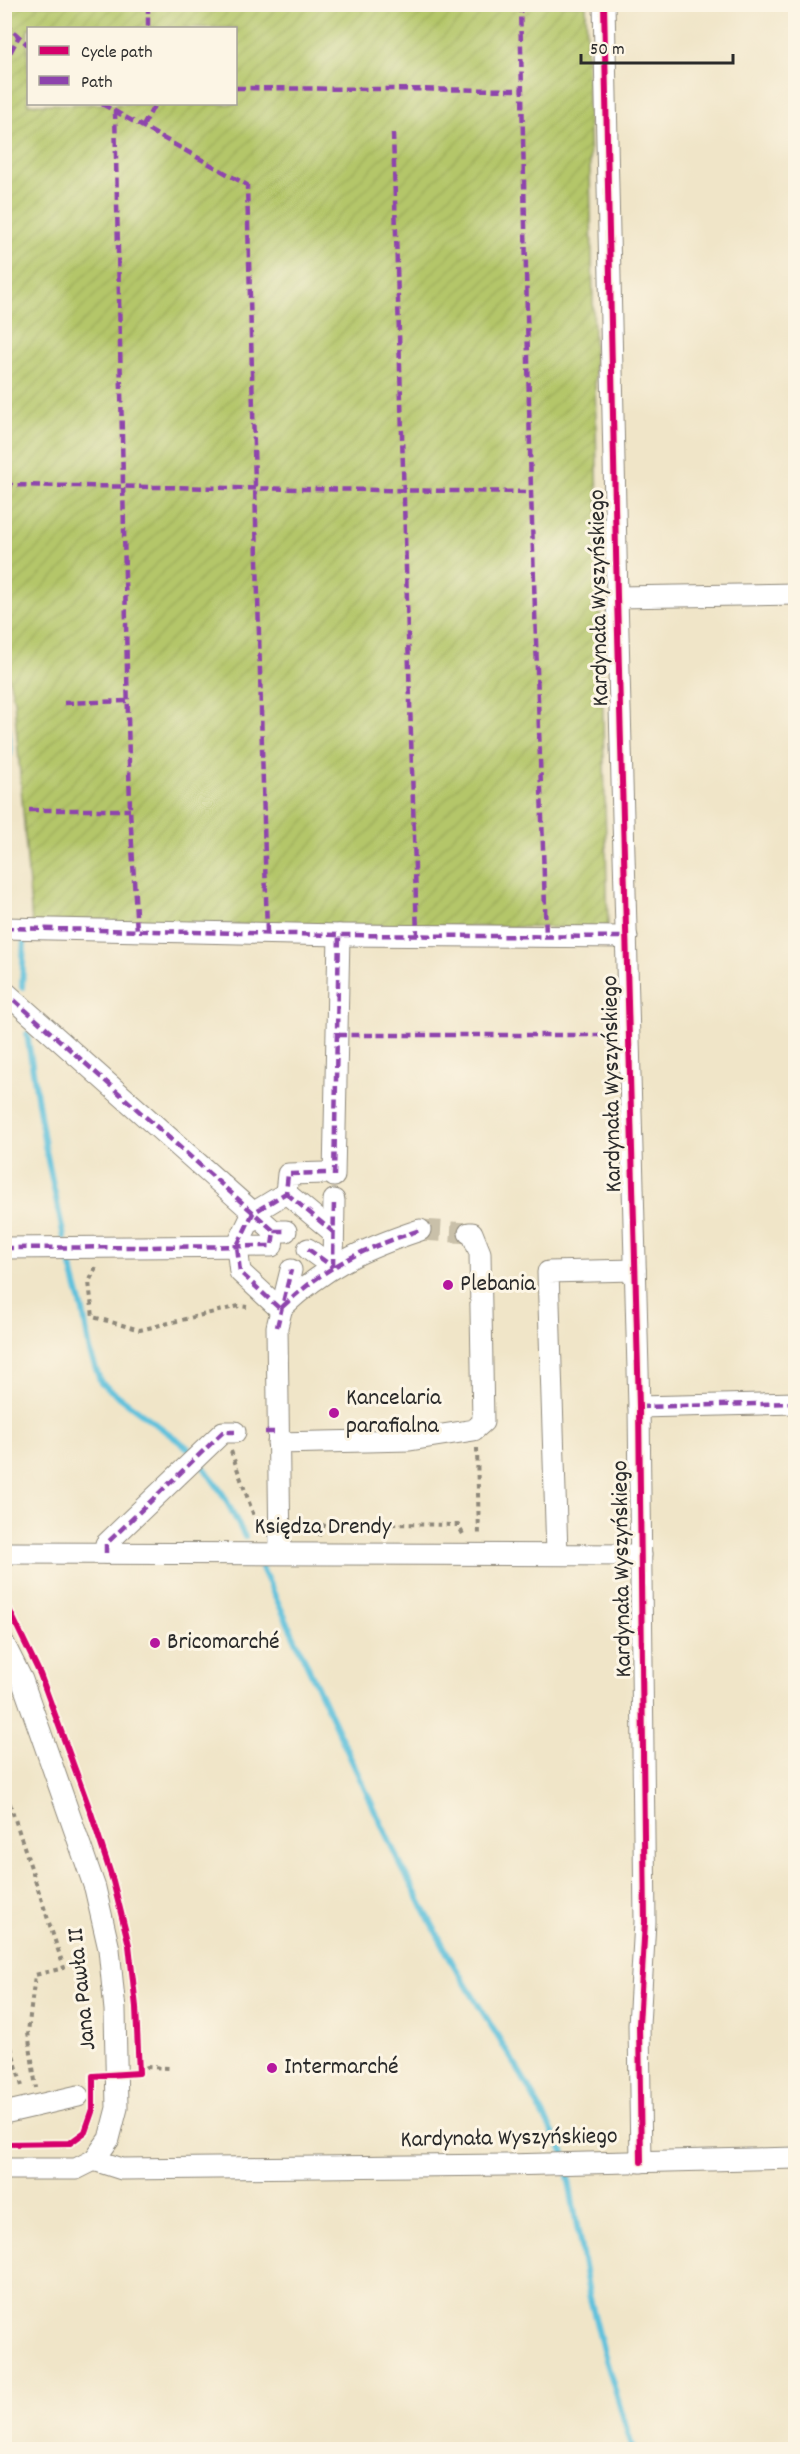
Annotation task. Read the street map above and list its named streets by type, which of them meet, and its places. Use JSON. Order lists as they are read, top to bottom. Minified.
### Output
{"streets":{"street":["Kardynała Wyszyńskiego","Księdza Drendy","Jana Pawła II"]},"crossings":[["Kardynała Wyszyńskiego","Księdza Drendy"],["Kardynała Wyszyńskiego","Jana Pawła II"]],"places":["Plebania","Kancelaria parafialna","Bricomarché","Intermarché"],"legend":["Cycle path","Path"],"scale_bar":"50 m"}
